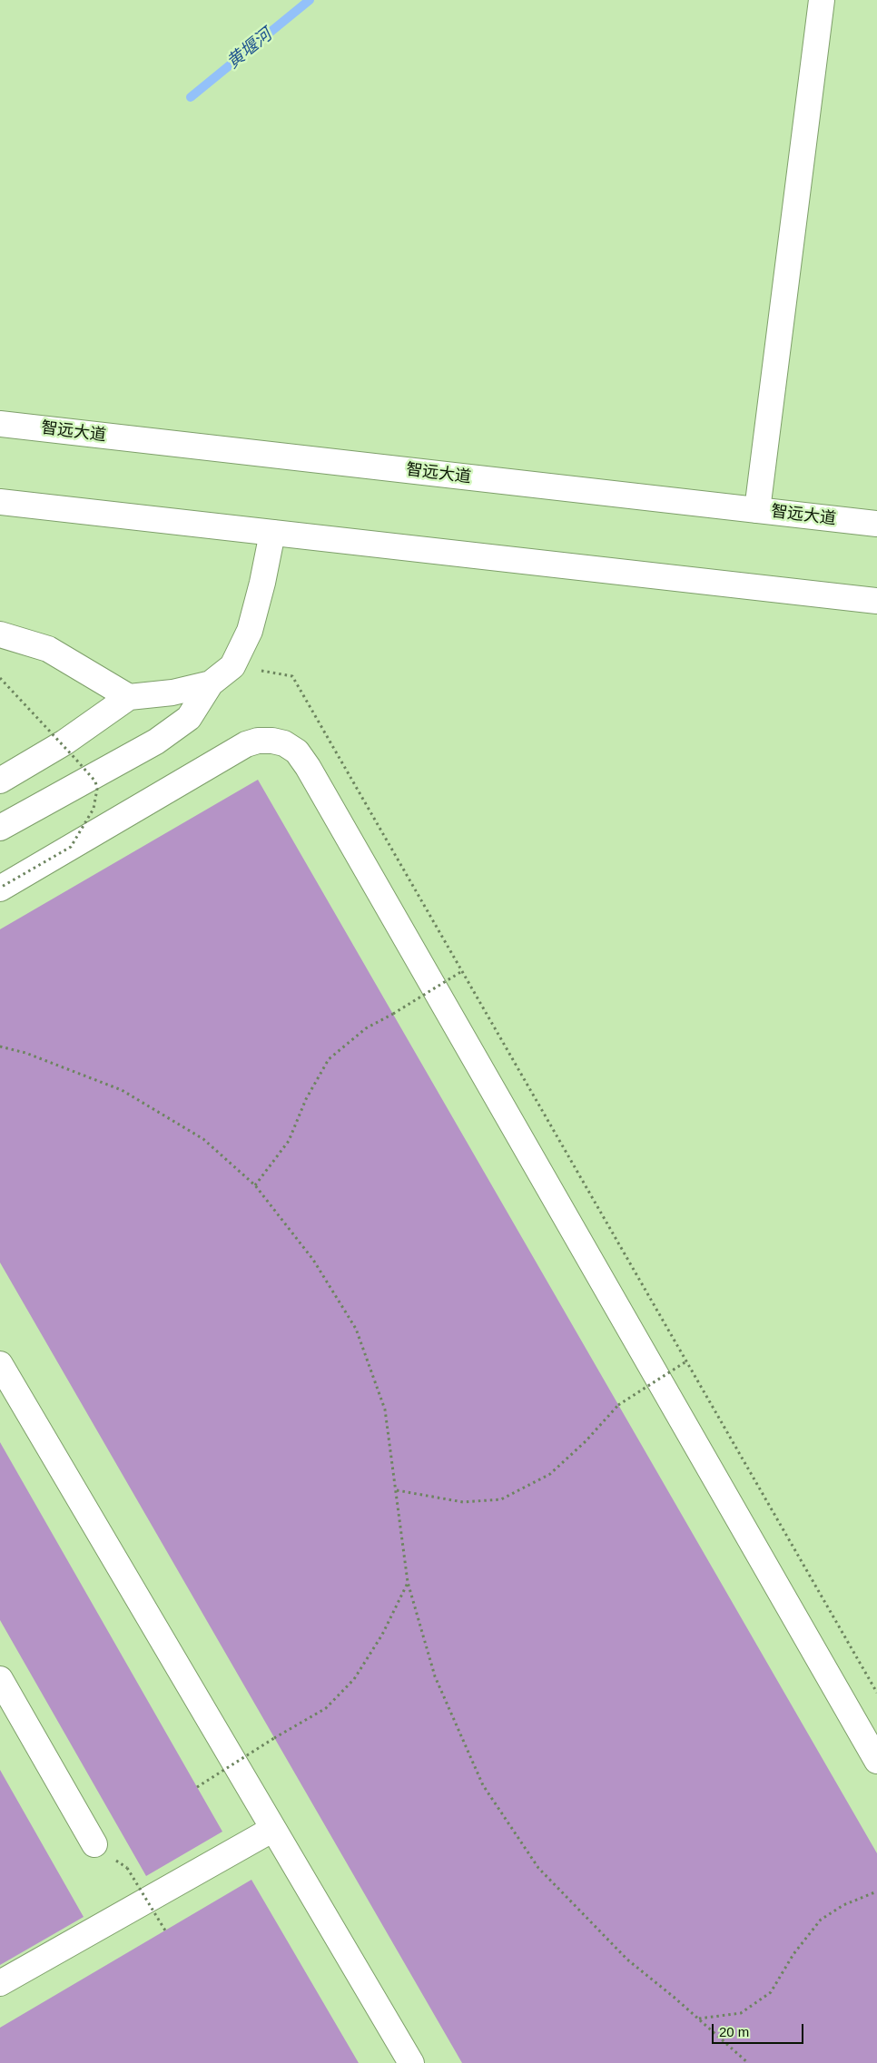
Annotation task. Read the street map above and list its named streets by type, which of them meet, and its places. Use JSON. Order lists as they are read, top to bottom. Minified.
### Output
{"streets":{"main road":["智远大道"]},"water":["黄堰河"],"scale_bar":"20 m"}
